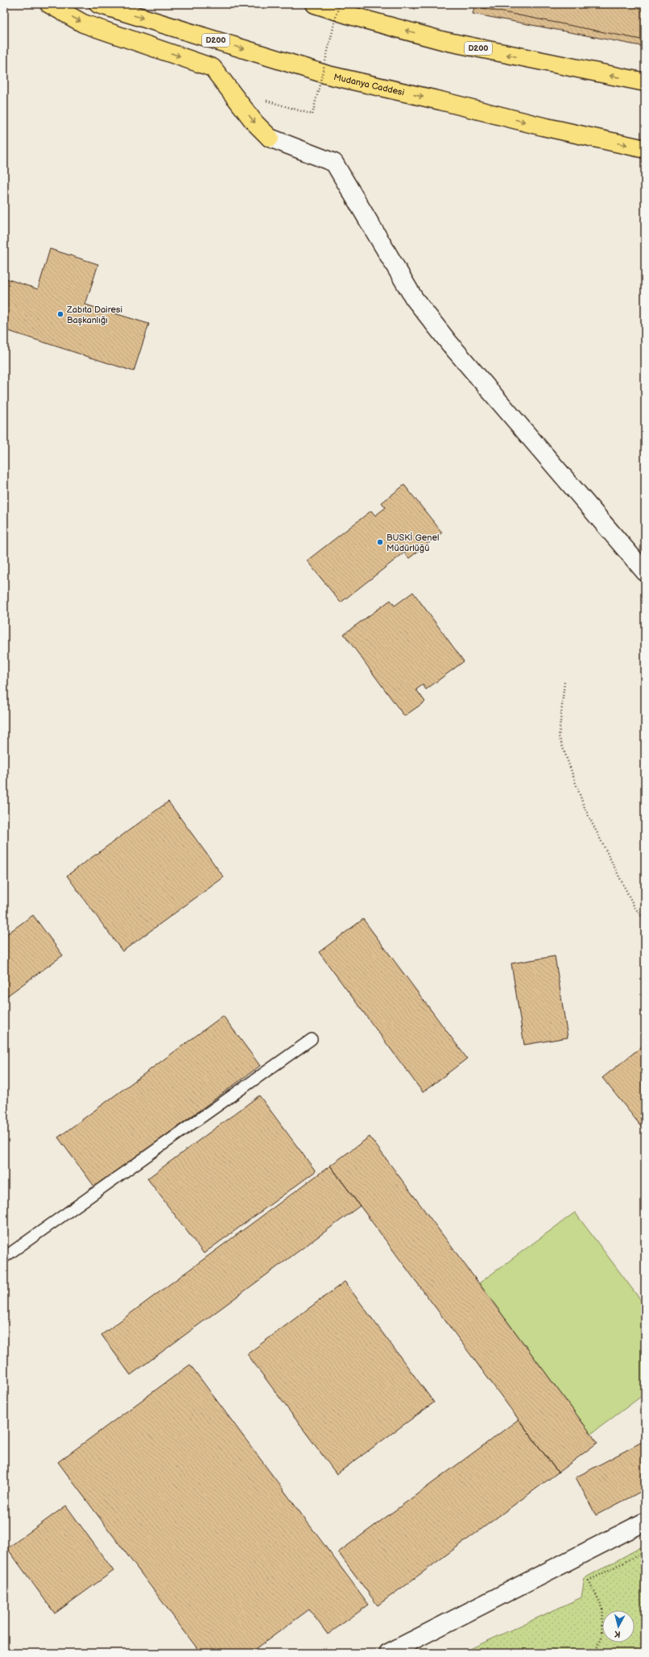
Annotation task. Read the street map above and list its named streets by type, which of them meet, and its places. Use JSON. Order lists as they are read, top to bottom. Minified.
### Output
{"streets":{"highway":["D200","Mudanya Caddesi"]},"places":["Zabıta Dairesi Başkanlığı","BUSKİ Genel Müdürlüğü"],"north":"bottom"}
